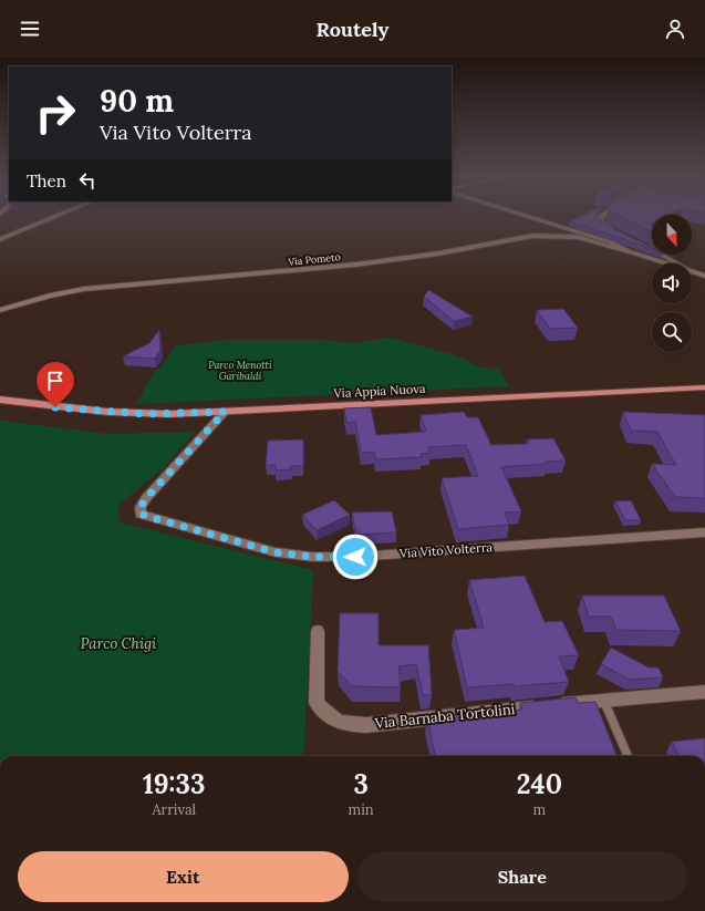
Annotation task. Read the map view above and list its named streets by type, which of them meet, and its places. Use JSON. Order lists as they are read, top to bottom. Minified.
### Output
{"streets":{"main road":["Via Appia Nuova"],"street":["Via Pometo","Via Vito Volterra","Via Barnaba Tortolini"]},"crossings":[["Via Appia Nuova","Via Vito Volterra"]],"parks":["Parco Menotti Garibaldi","Parco Chigi"],"north":"bottom","page":{"header":"Routely","turn":["90 m","Via Vito Volterra"],"then":"Then","eta":["19:33","Arrival","3","min","240","m"],"buttons":["Exit","Share"]}}
